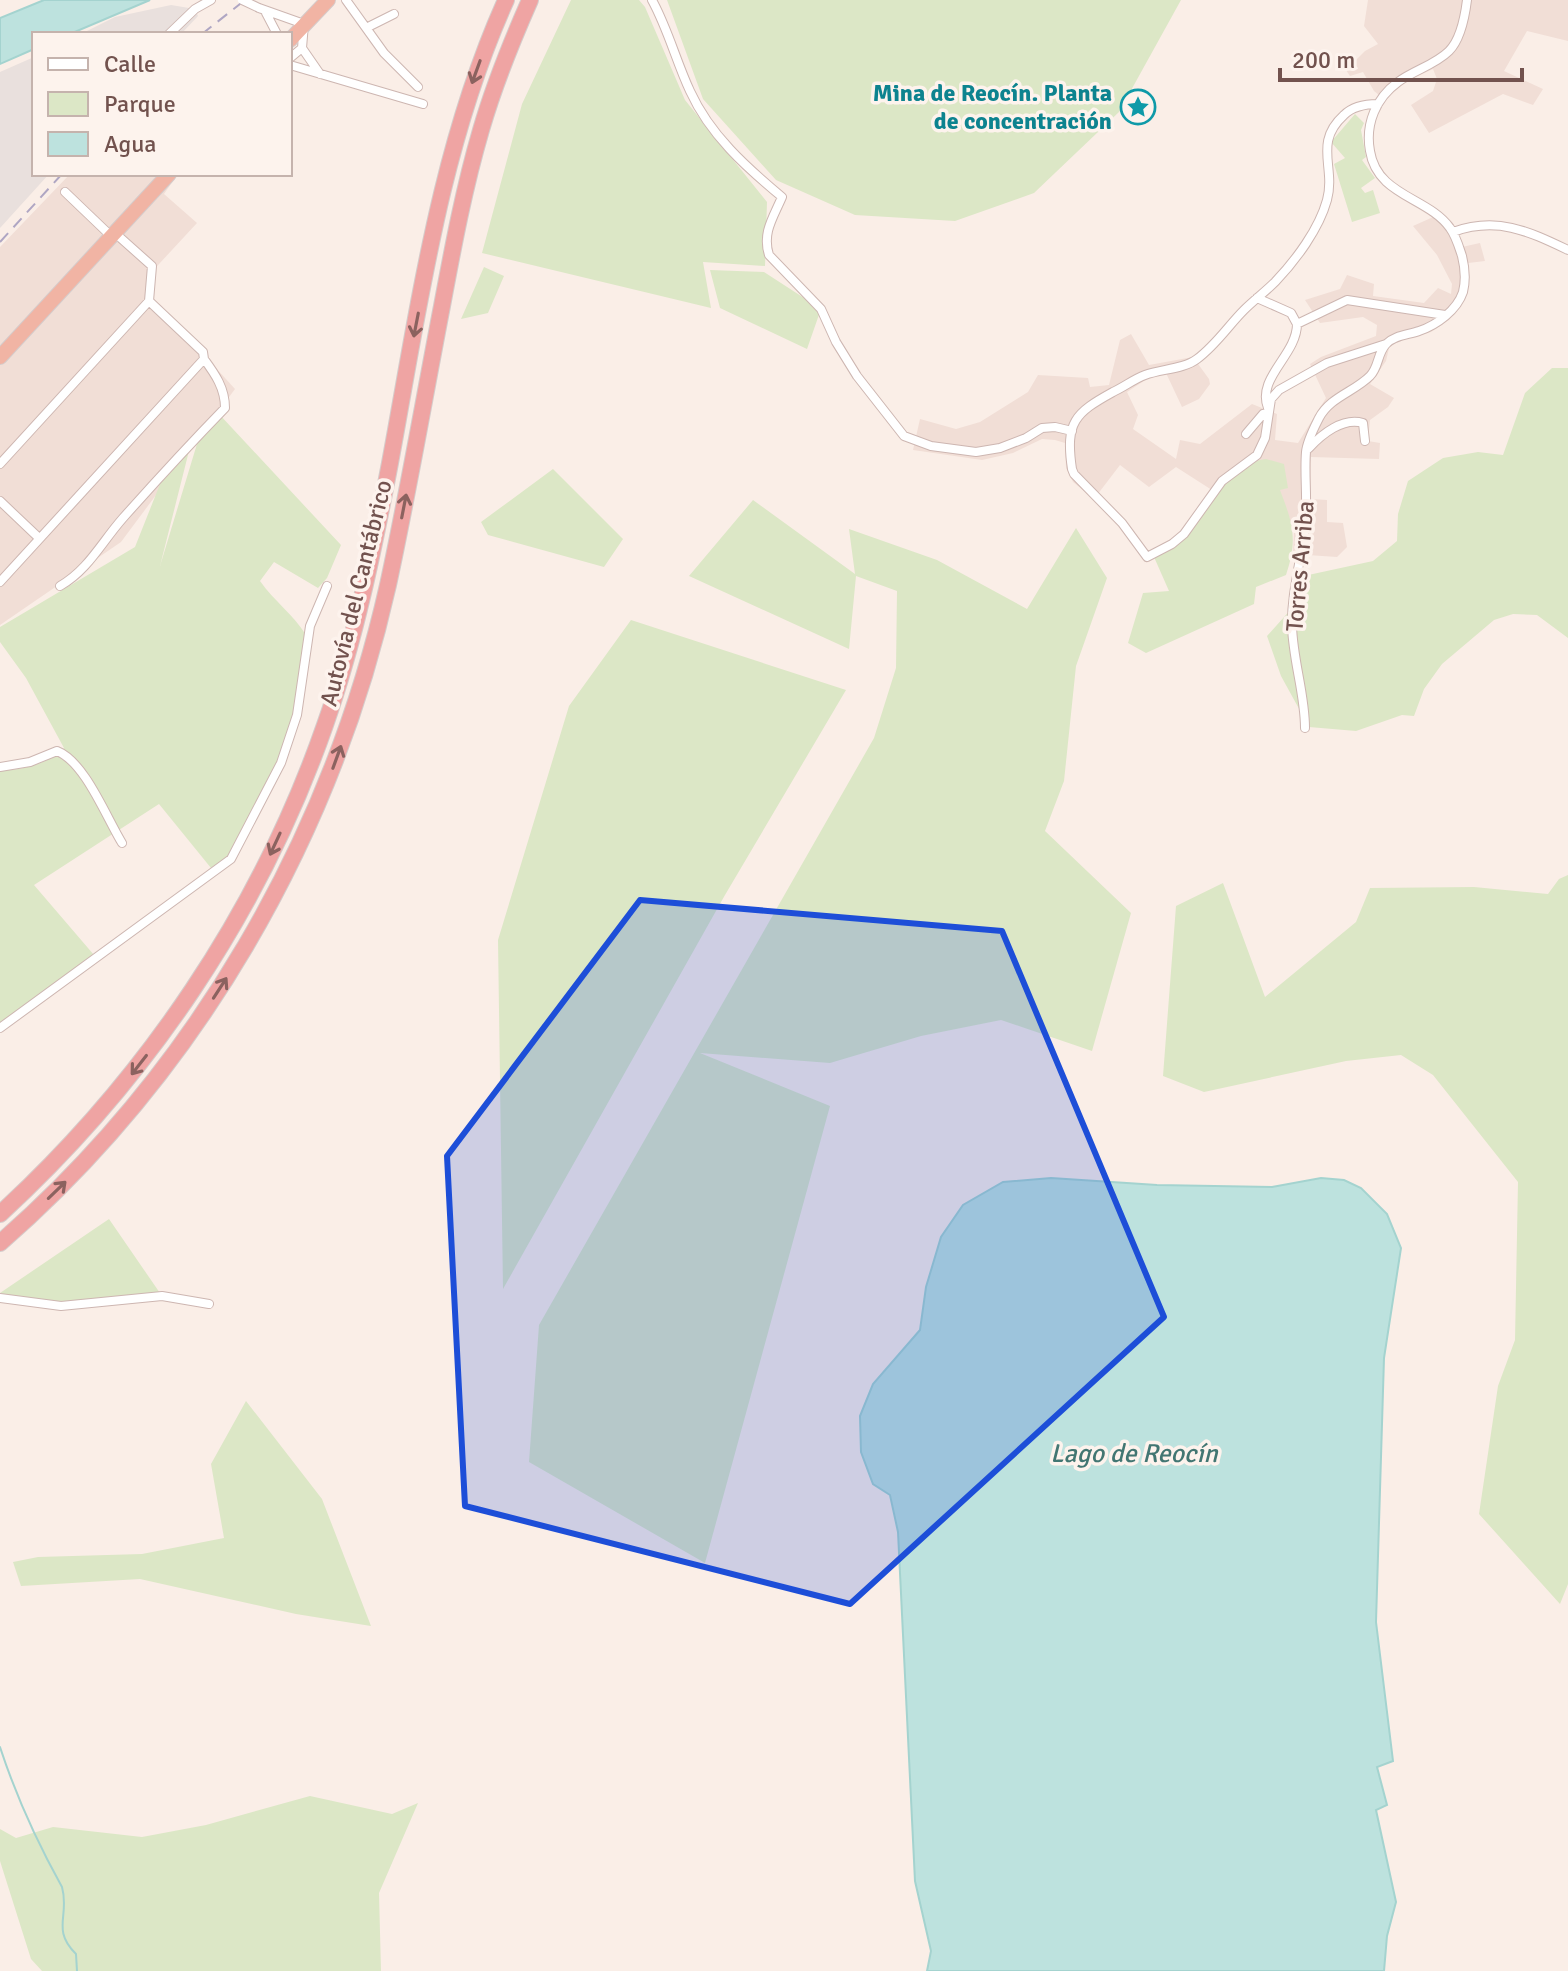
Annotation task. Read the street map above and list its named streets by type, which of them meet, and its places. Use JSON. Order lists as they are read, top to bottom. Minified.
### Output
{"streets":{"highway":["Autovía del Cantábrico"],"street":["Torres Arriba"]},"water":["Lago de Reocín"],"places":{"place":["Mina de Reocín. Planta de concentración"]},"legend":["Calle","Parque","Agua"],"scale_bar":"200 m"}
